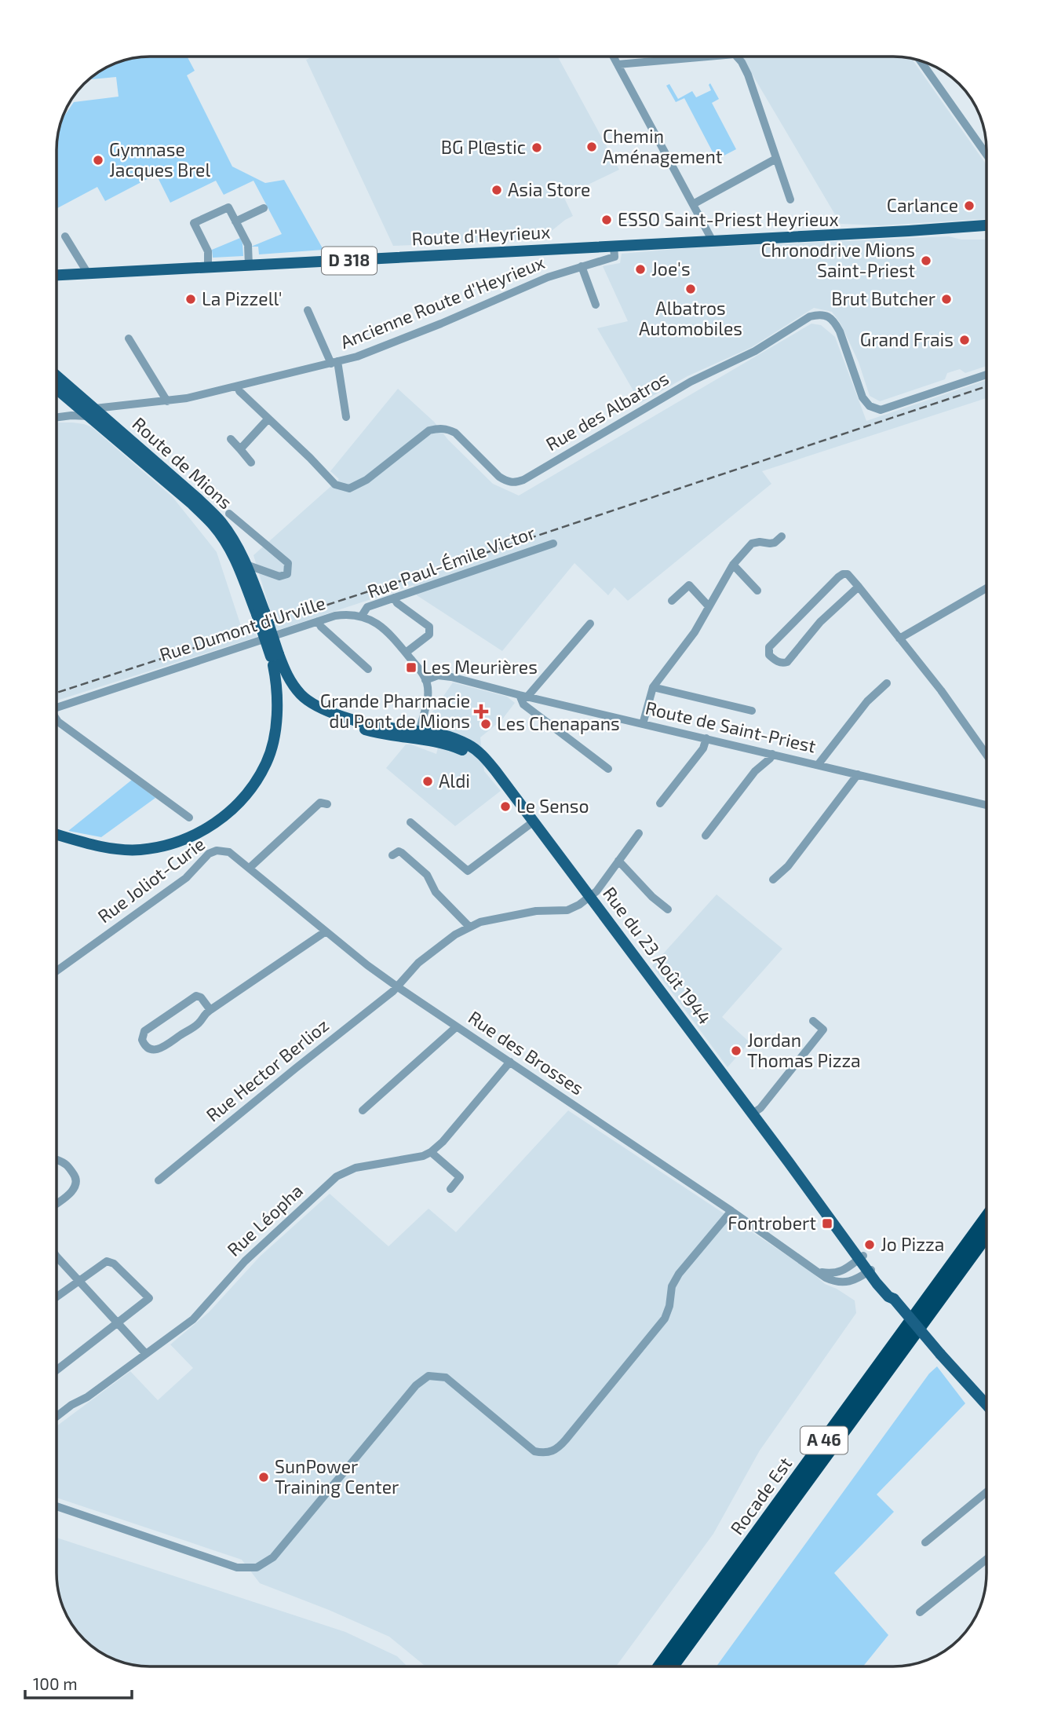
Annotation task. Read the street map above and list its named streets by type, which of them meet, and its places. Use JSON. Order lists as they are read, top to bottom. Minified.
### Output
{"streets":{"highway":["A 46","Rocade Est"],"main road":["Route d'Heyrieux","D 318","Route de Mions","Rue du 23 Août 1944"],"street":["Ancienne Route d'Heyrieux","Rue des Albatros","Rue Paul-Émile Victor","Rue Dumont d'Urville","Route de Saint-Priest","Rue Joliot-Curie","Rue des Brosses","Rue Hector Berlioz","Rue Léopha"]},"crossings":[["Route d'Heyrieux","Ancienne Route d'Heyrieux"],["Ancienne Route d'Heyrieux","Rue des Albatros"],["Ancienne Route d'Heyrieux","Route de Mions"],["Route de Mions","Rue du 23 Août 1944"],["Rue Paul-Émile Victor","Rue Dumont d'Urville"],["Rue Joliot-Curie","Rue des Brosses"],["Rue du 23 Août 1944","Rue des Brosses"],["Rue des Brosses","Rue Hector Berlioz"],["Rue des Brosses","Rue Léopha"]],"places":{"other":["Chemin Aménagement","BG Pl@stic","Gymnase Jacques Brel","Asia Store","Carlance","ESSO Saint-Priest Heyrieux","Chronodrive Mions Saint-Priest","Joe's","Albatros Automobiles","La Pizzell'","Brut Butcher","Grand Frais","Les Chenapans","Aldi","Le Senso","Jordan Thomas Pizza","Jo Pizza","SunPower Training Center"],"transit":["Les Meurières","Fontrobert"],"health":["Grande Pharmacie du Pont de Mions"]},"scale_bar":"100 m"}
